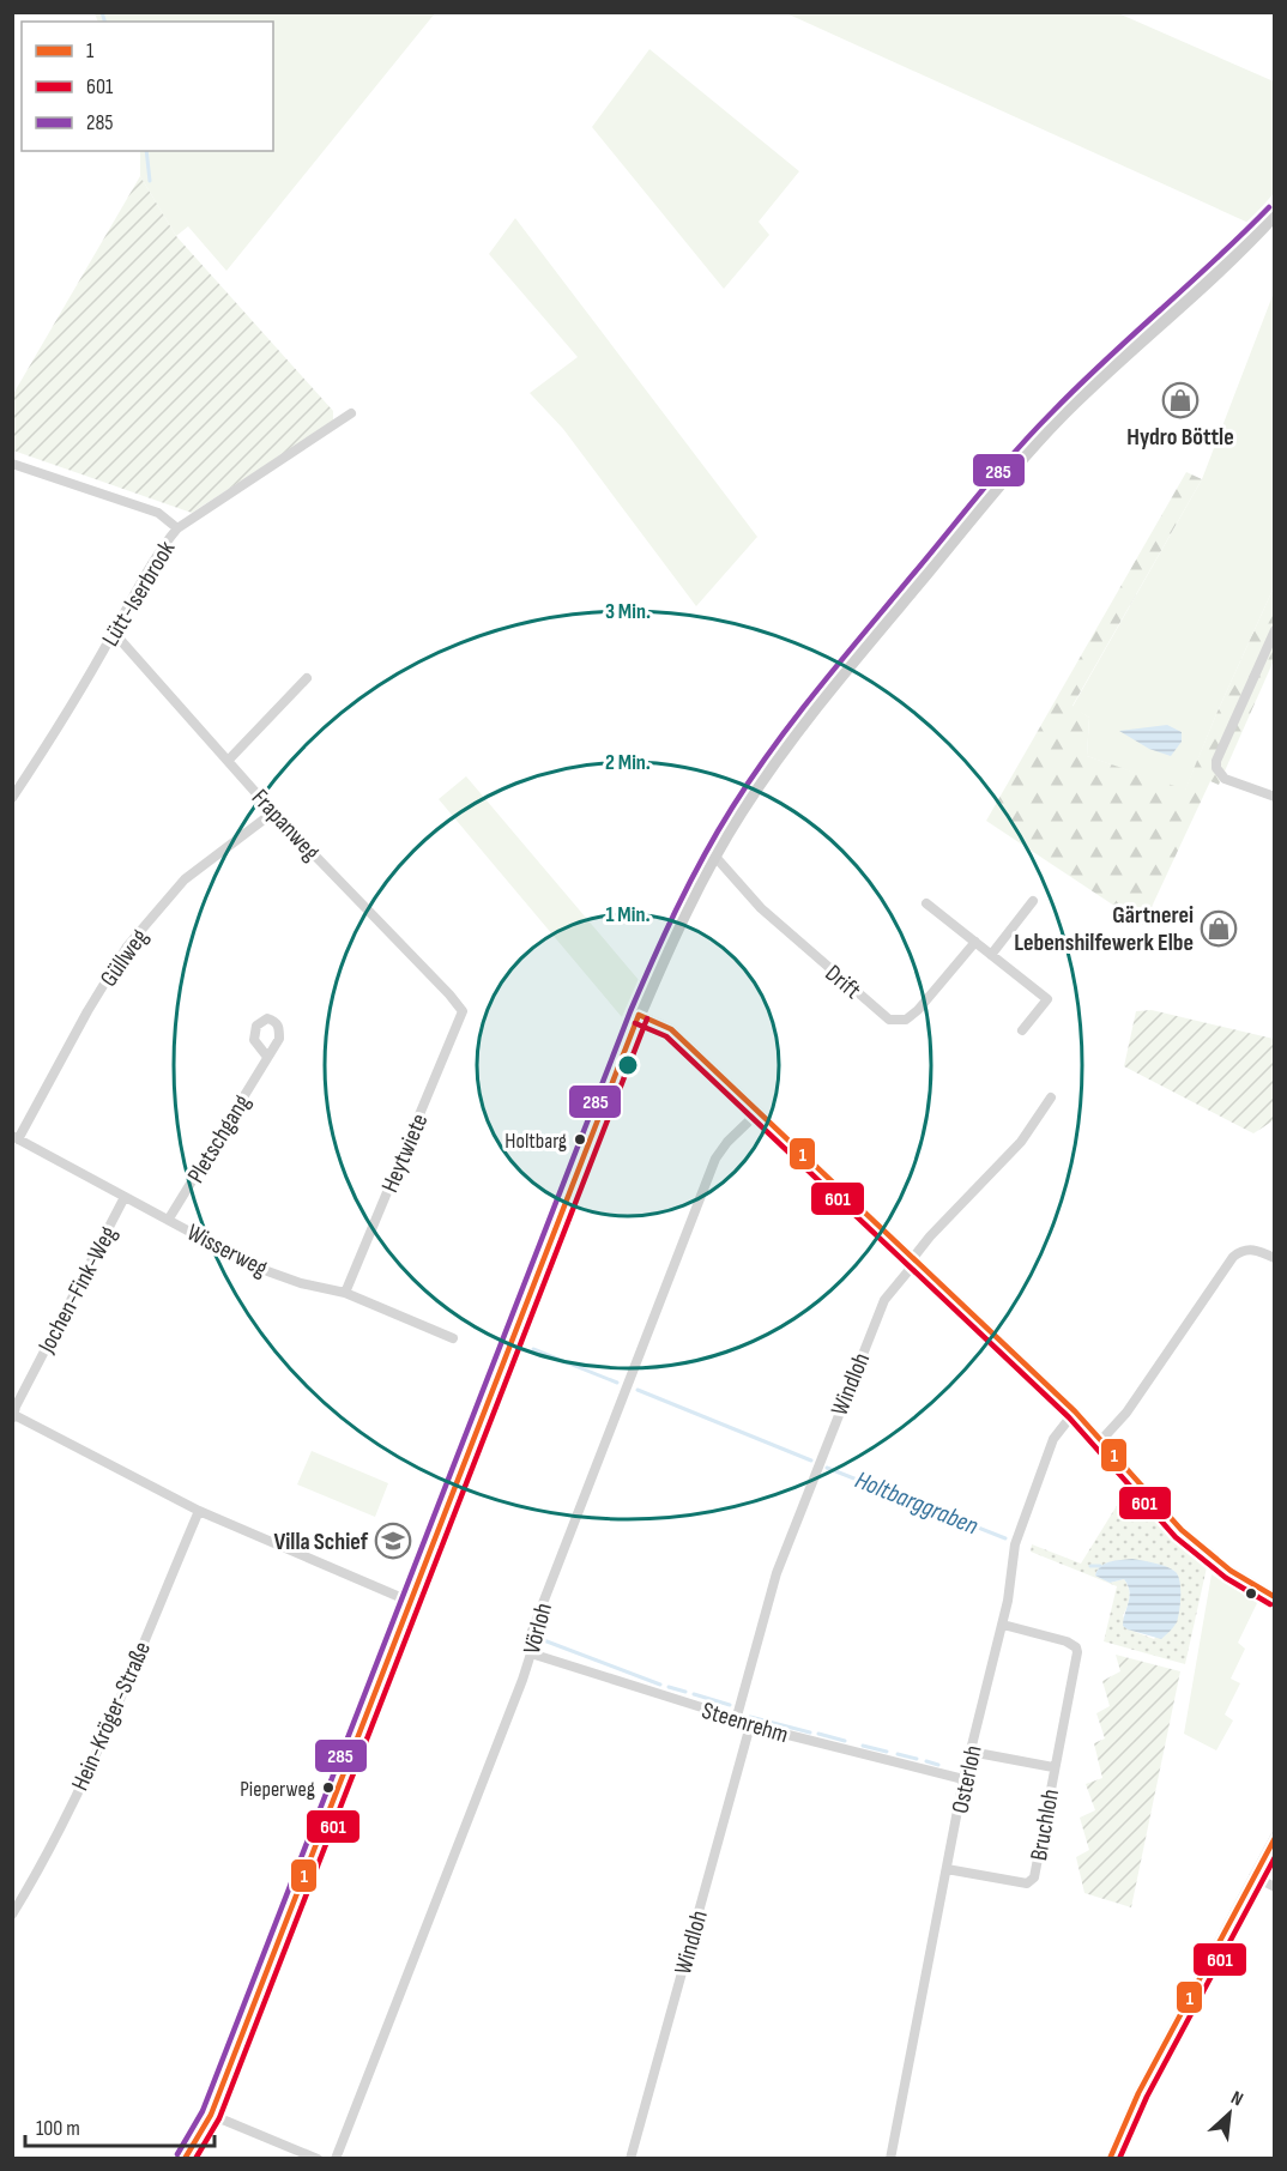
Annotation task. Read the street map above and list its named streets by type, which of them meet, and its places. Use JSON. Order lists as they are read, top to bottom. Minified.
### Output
{"streets":{"street":["Lütt-Iserbrook","Frapanweg","Güllweg","Drift","Pletschgang","Heytwiete","Wisserweg","Jochen-Fink-Weg","Windloh","Vörloh","Hein-Kröger-Straße","Steenrehm","Osterloh","Bruchloh"]},"crossings":[["Lütt-Iserbrook","Frapanweg"],["Frapanweg","Güllweg"],["Frapanweg","Heytwiete"],["Güllweg","Wisserweg"],["Pletschgang","Wisserweg"],["Heytwiete","Wisserweg"],["Wisserweg","Jochen-Fink-Weg"],["Windloh","Steenrehm"],["Vörloh","Steenrehm"],["Steenrehm","Osterloh"],["Osterloh","Bruchloh"]],"water":["Holtbarggraben"],"places":{"shop":["Hydro Böttle","Gärtnerei Lebenshilfewerk Elbe"],"other":["Holtbarg","Pieperweg"],"school or university":["Villa Schief"]},"lines":["transit line 285","transit line 1","transit line 601"],"legend":["1","601","285"],"scale_bar":"100 m","north":"top right","rings":["3 Min.","2 Min.","1 Min."]}
